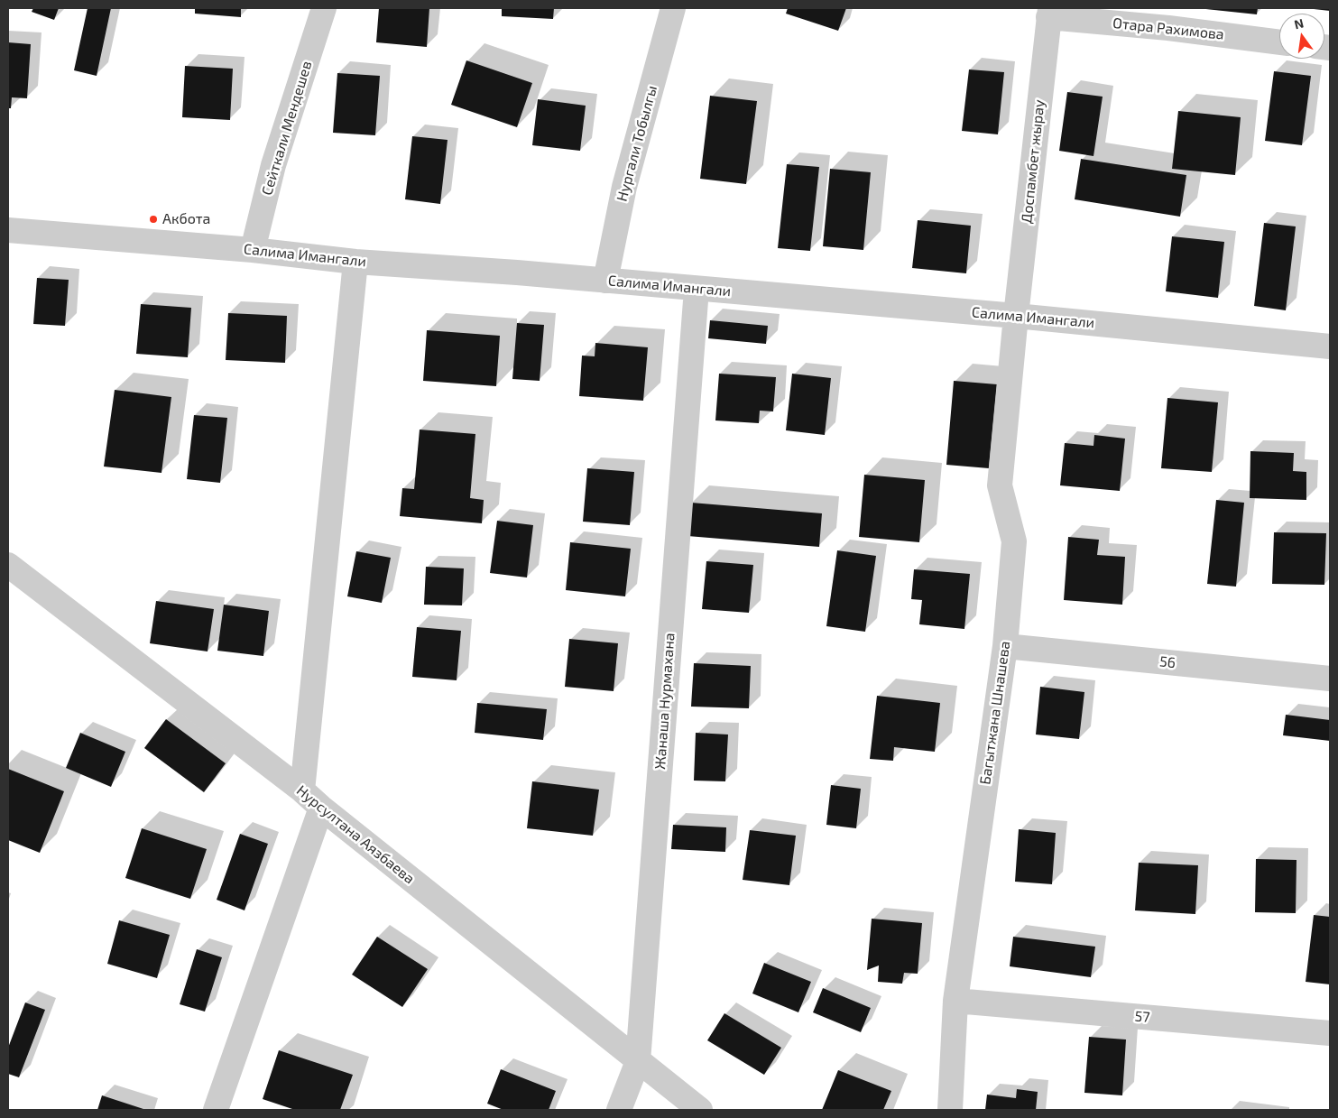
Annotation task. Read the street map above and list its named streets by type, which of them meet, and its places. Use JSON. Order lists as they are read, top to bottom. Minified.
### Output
{"streets":{"street":["Отара Рахимова","Сейткали Мендешев","Нургали Тобылгы","Доспамбет жырау","Салима Имангали","56","Жанаша Нурмахана","Багытжана Шнашева","Нурсултана Аязбаева","57"]},"crossings":[["Отара Рахимова","Доспамбет жырау"],["Сейткали Мендешев","Салима Имангали"],["Нургали Тобылгы","Салима Имангали"],["Доспамбет жырау","Салима Имангали"],["Доспамбет жырау","Багытжана Шнашева"],["Салима Имангали","Жанаша Нурмахана"],["Салима Имангали","Багытжана Шнашева"],["56","Багытжана Шнашева"],["Жанаша Нурмахана","Нурсултана Аязбаева"],["Багытжана Шнашева","57"]],"places":["Акбота"],"north":"top"}
